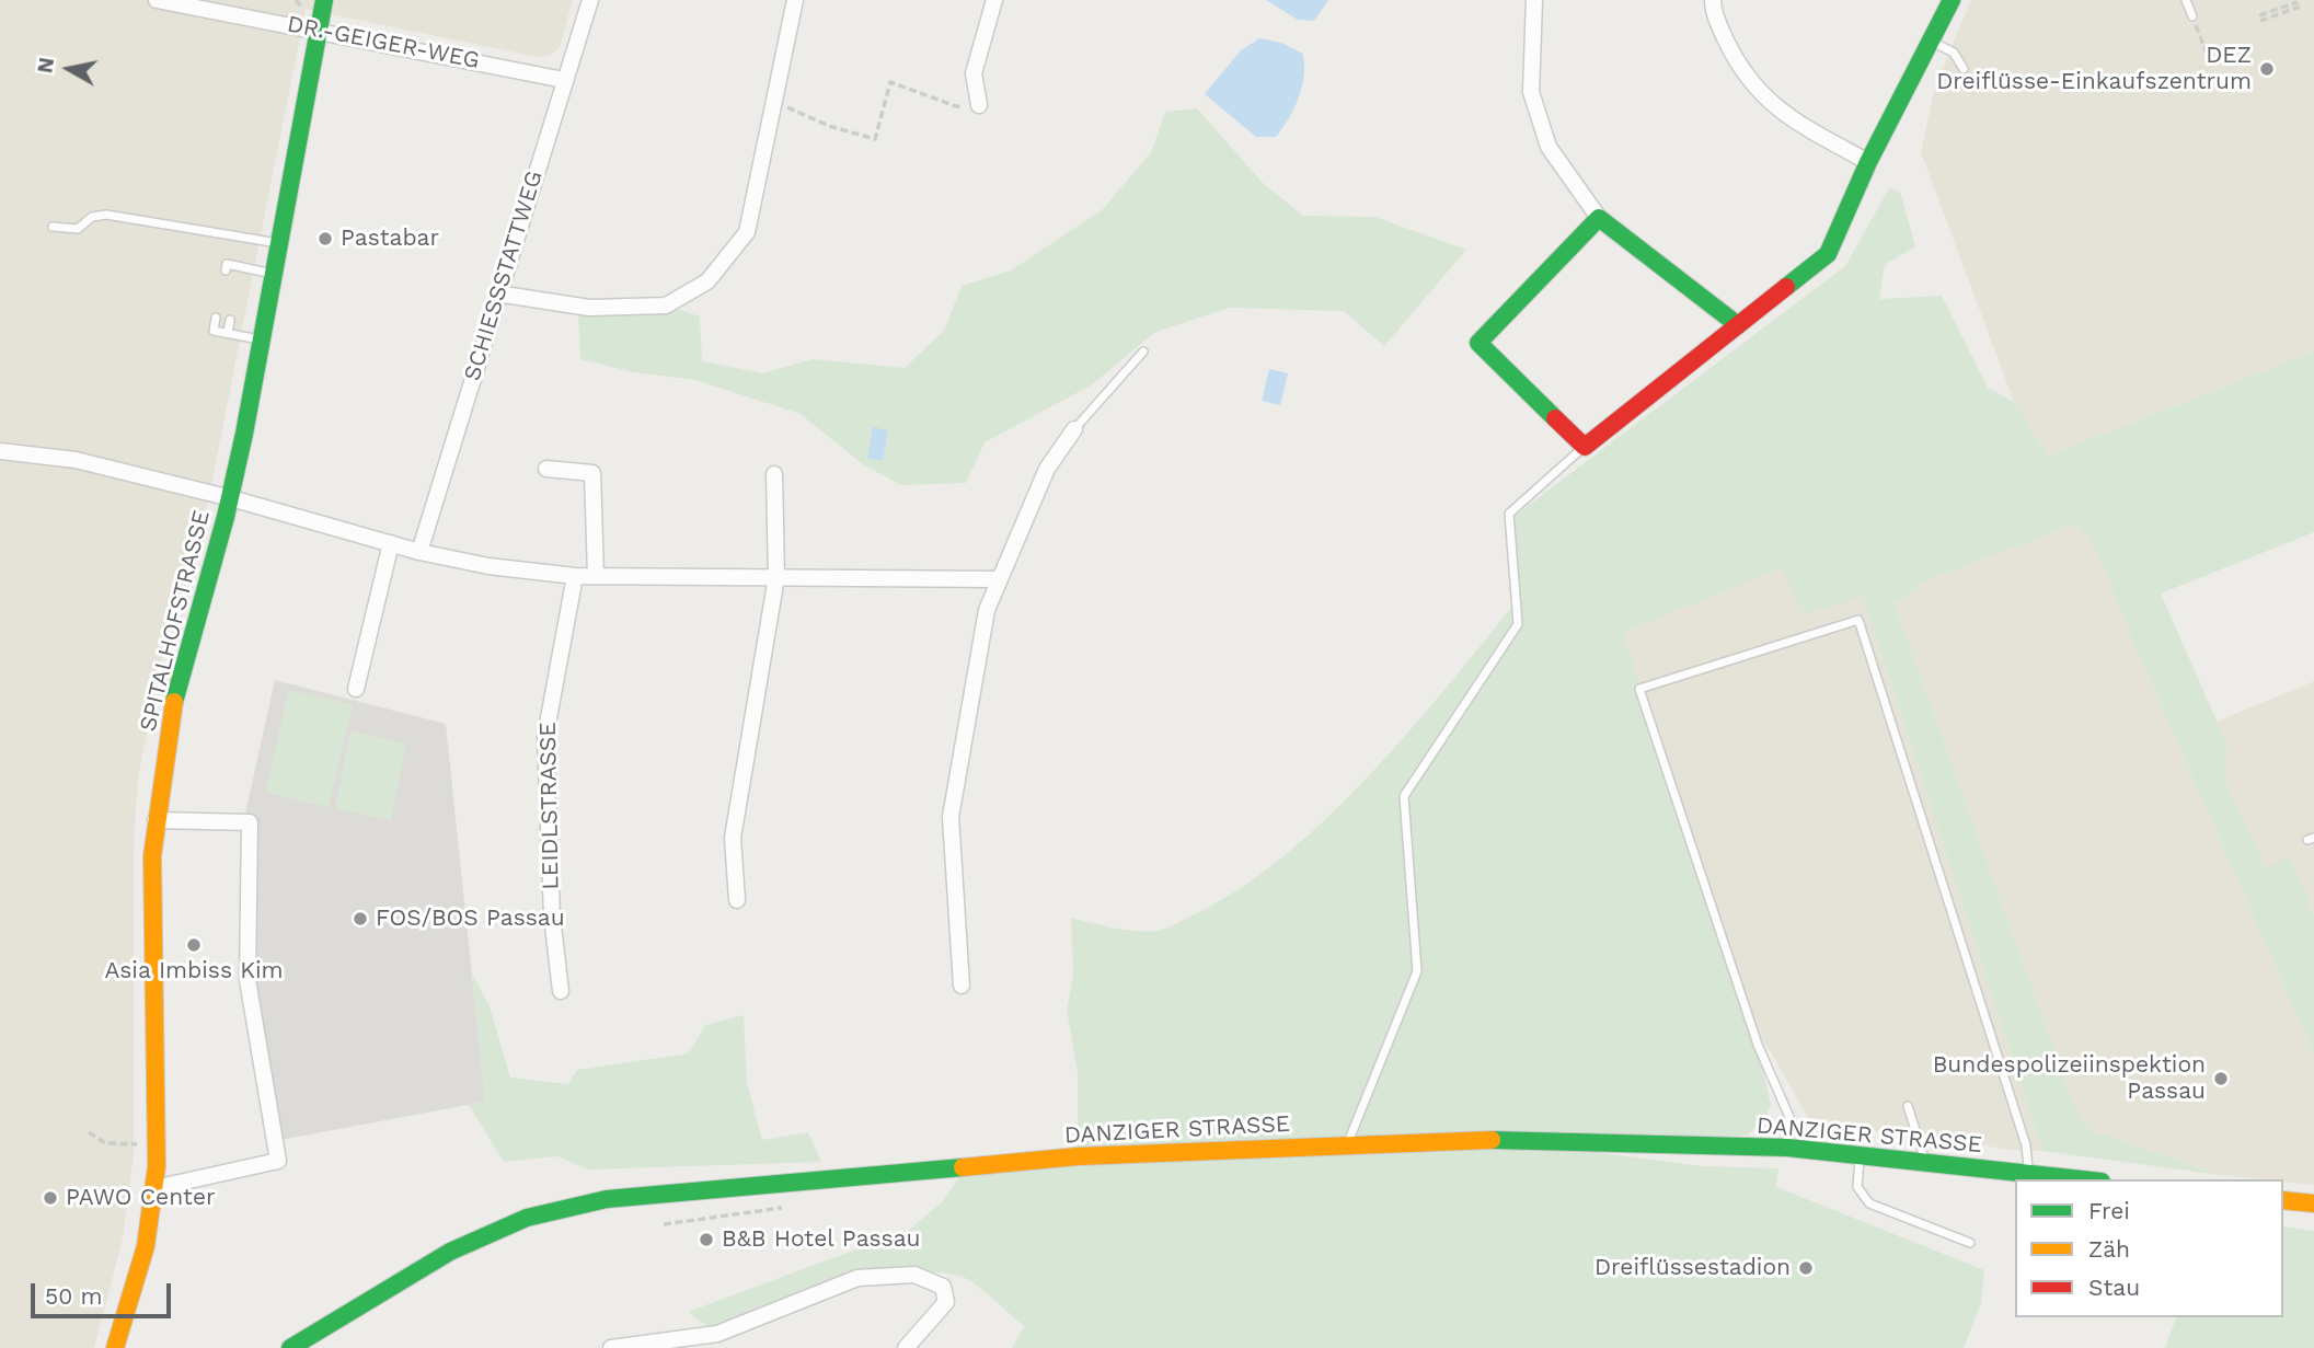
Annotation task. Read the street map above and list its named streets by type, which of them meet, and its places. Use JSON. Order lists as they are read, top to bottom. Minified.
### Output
{"streets":{"street":["DR.-GEIGER-WEG","SCHIESSSTATTWEG","SPITALHOFSTRASSE","LEIDLSTRASSE","DANZIGER STRASSE"]},"crossings":[["DR.-GEIGER-WEG","SCHIESSSTATTWEG"],["DR.-GEIGER-WEG","SPITALHOFSTRASSE"]],"places":["DEZ Dreiflüsse-Einkaufszentrum","Pastabar","FOS/BOS Passau","Asia Imbiss Kim","Bundespolizeiinspektion Passau","PAWO Center","B&B Hotel Passau","Dreiflüssestadion"],"legend":["Frei","Zäh","Stau"],"scale_bar":"50 m","north":"left"}
